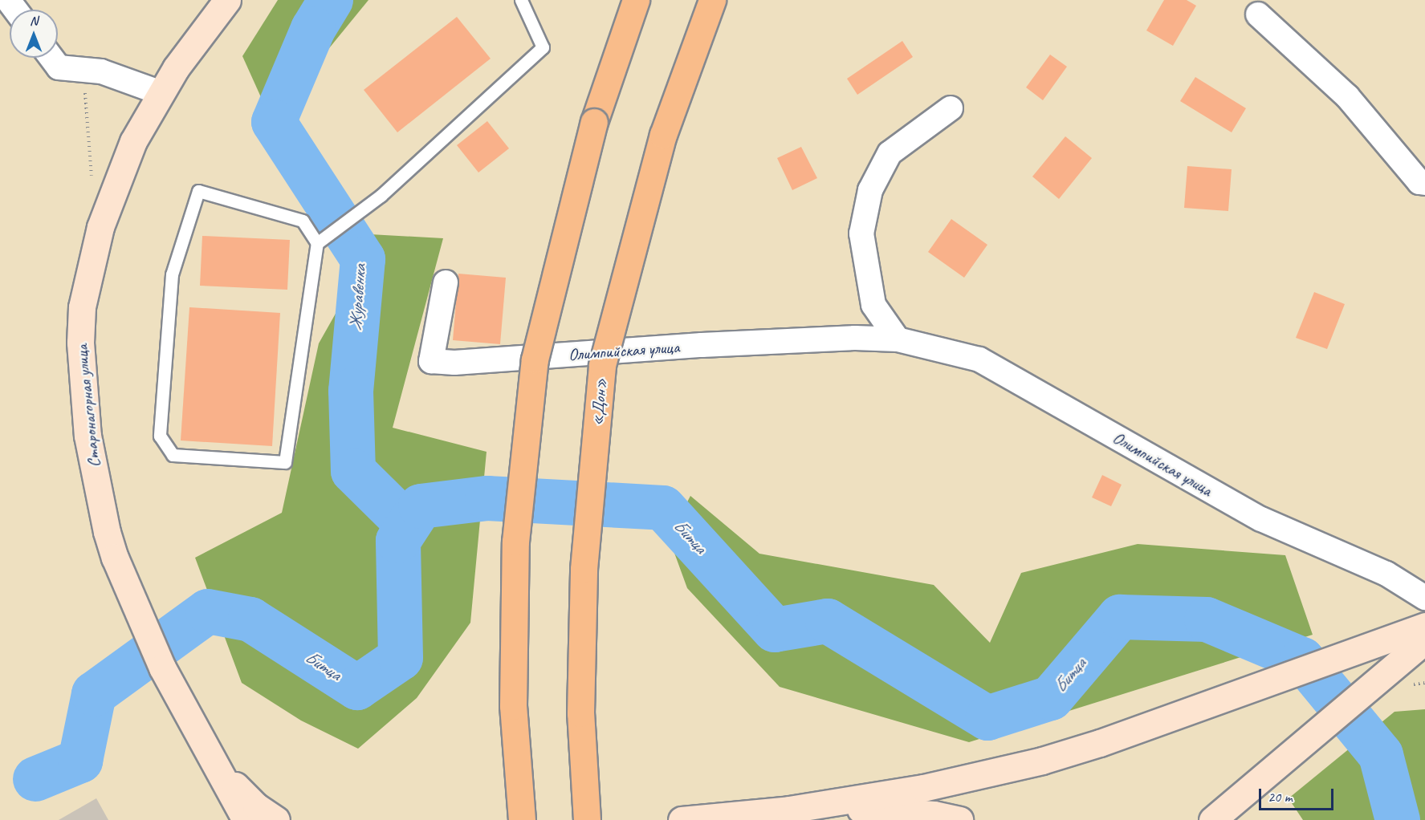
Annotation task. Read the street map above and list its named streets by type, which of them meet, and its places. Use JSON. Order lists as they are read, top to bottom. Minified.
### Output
{"streets":{"highway":["«Дон»"],"main road":["Старонагорная улица"],"street":["Олимпийская улица"]},"water":["Журавенка","Битца"],"scale_bar":"20 m","north":"top"}
